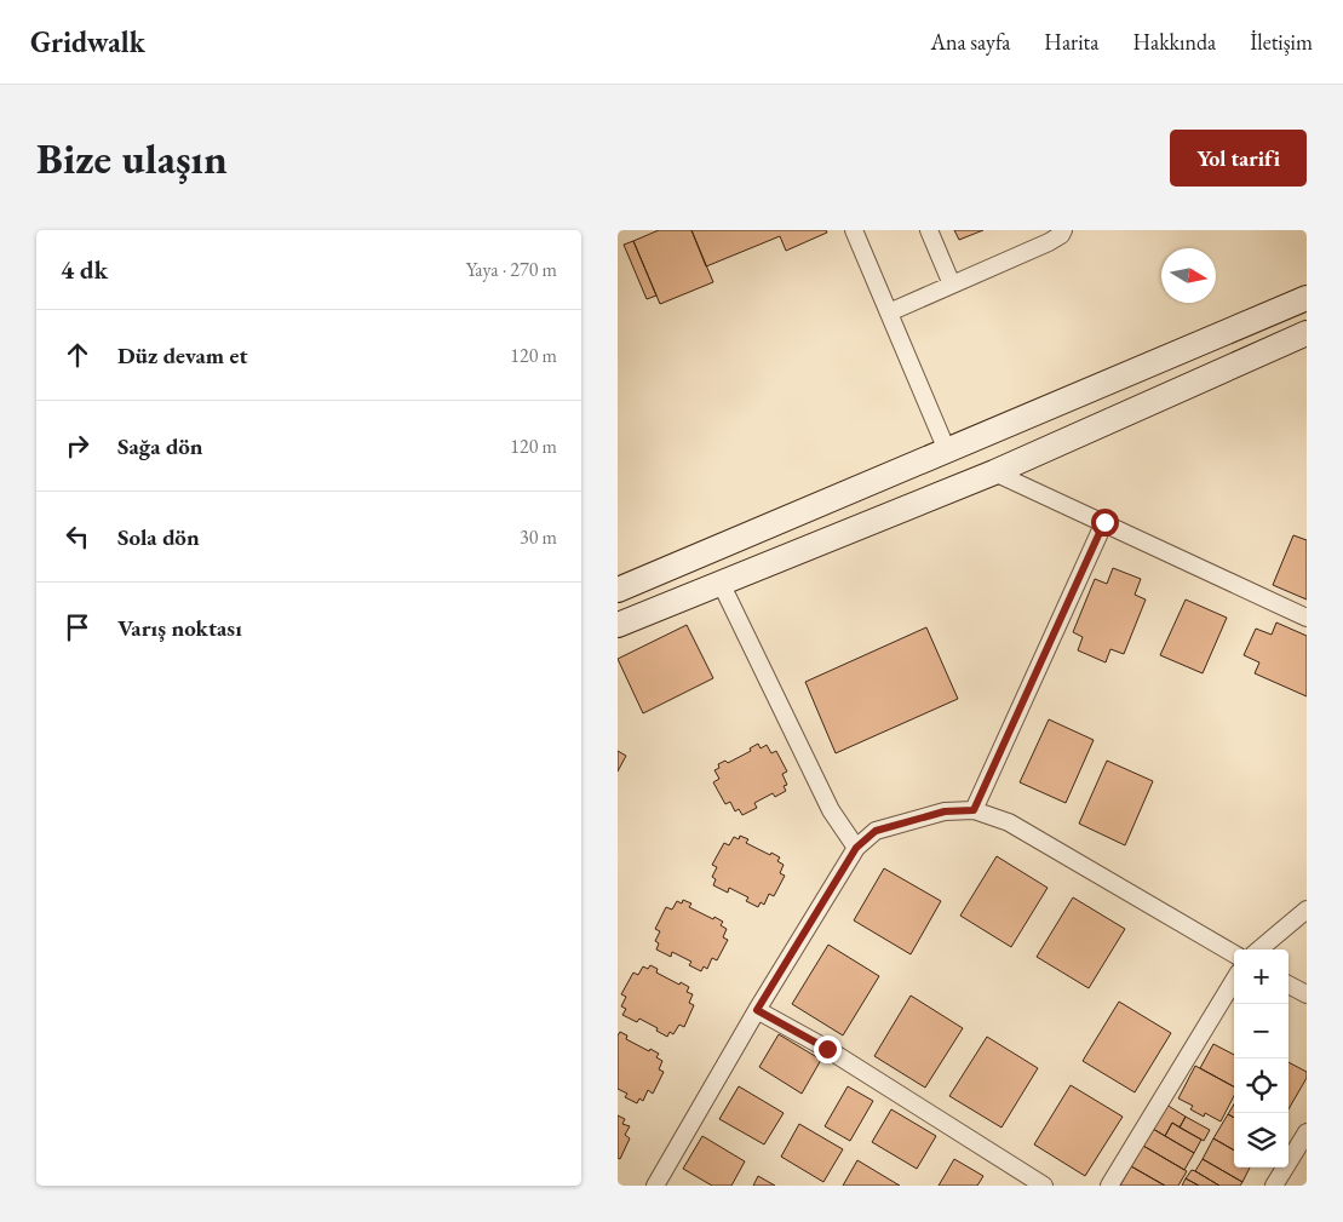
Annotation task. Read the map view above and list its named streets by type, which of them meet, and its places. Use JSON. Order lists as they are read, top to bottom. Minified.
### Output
{"north":"right","page":{"header":"Gridwalk","nav":["Ana sayfa","Harita","Hakkında","İletişim"],"buttons":"Yol tarifi","title":"Bize ulaşın","heading":["4 dk","Yaya · 270 m"],"list":[["Düz devam et","120 m"],["Sağa dön","120 m"],["Sola dön","30 m"],"Varış noktası"],"map_buttons":["+","−"]}}
